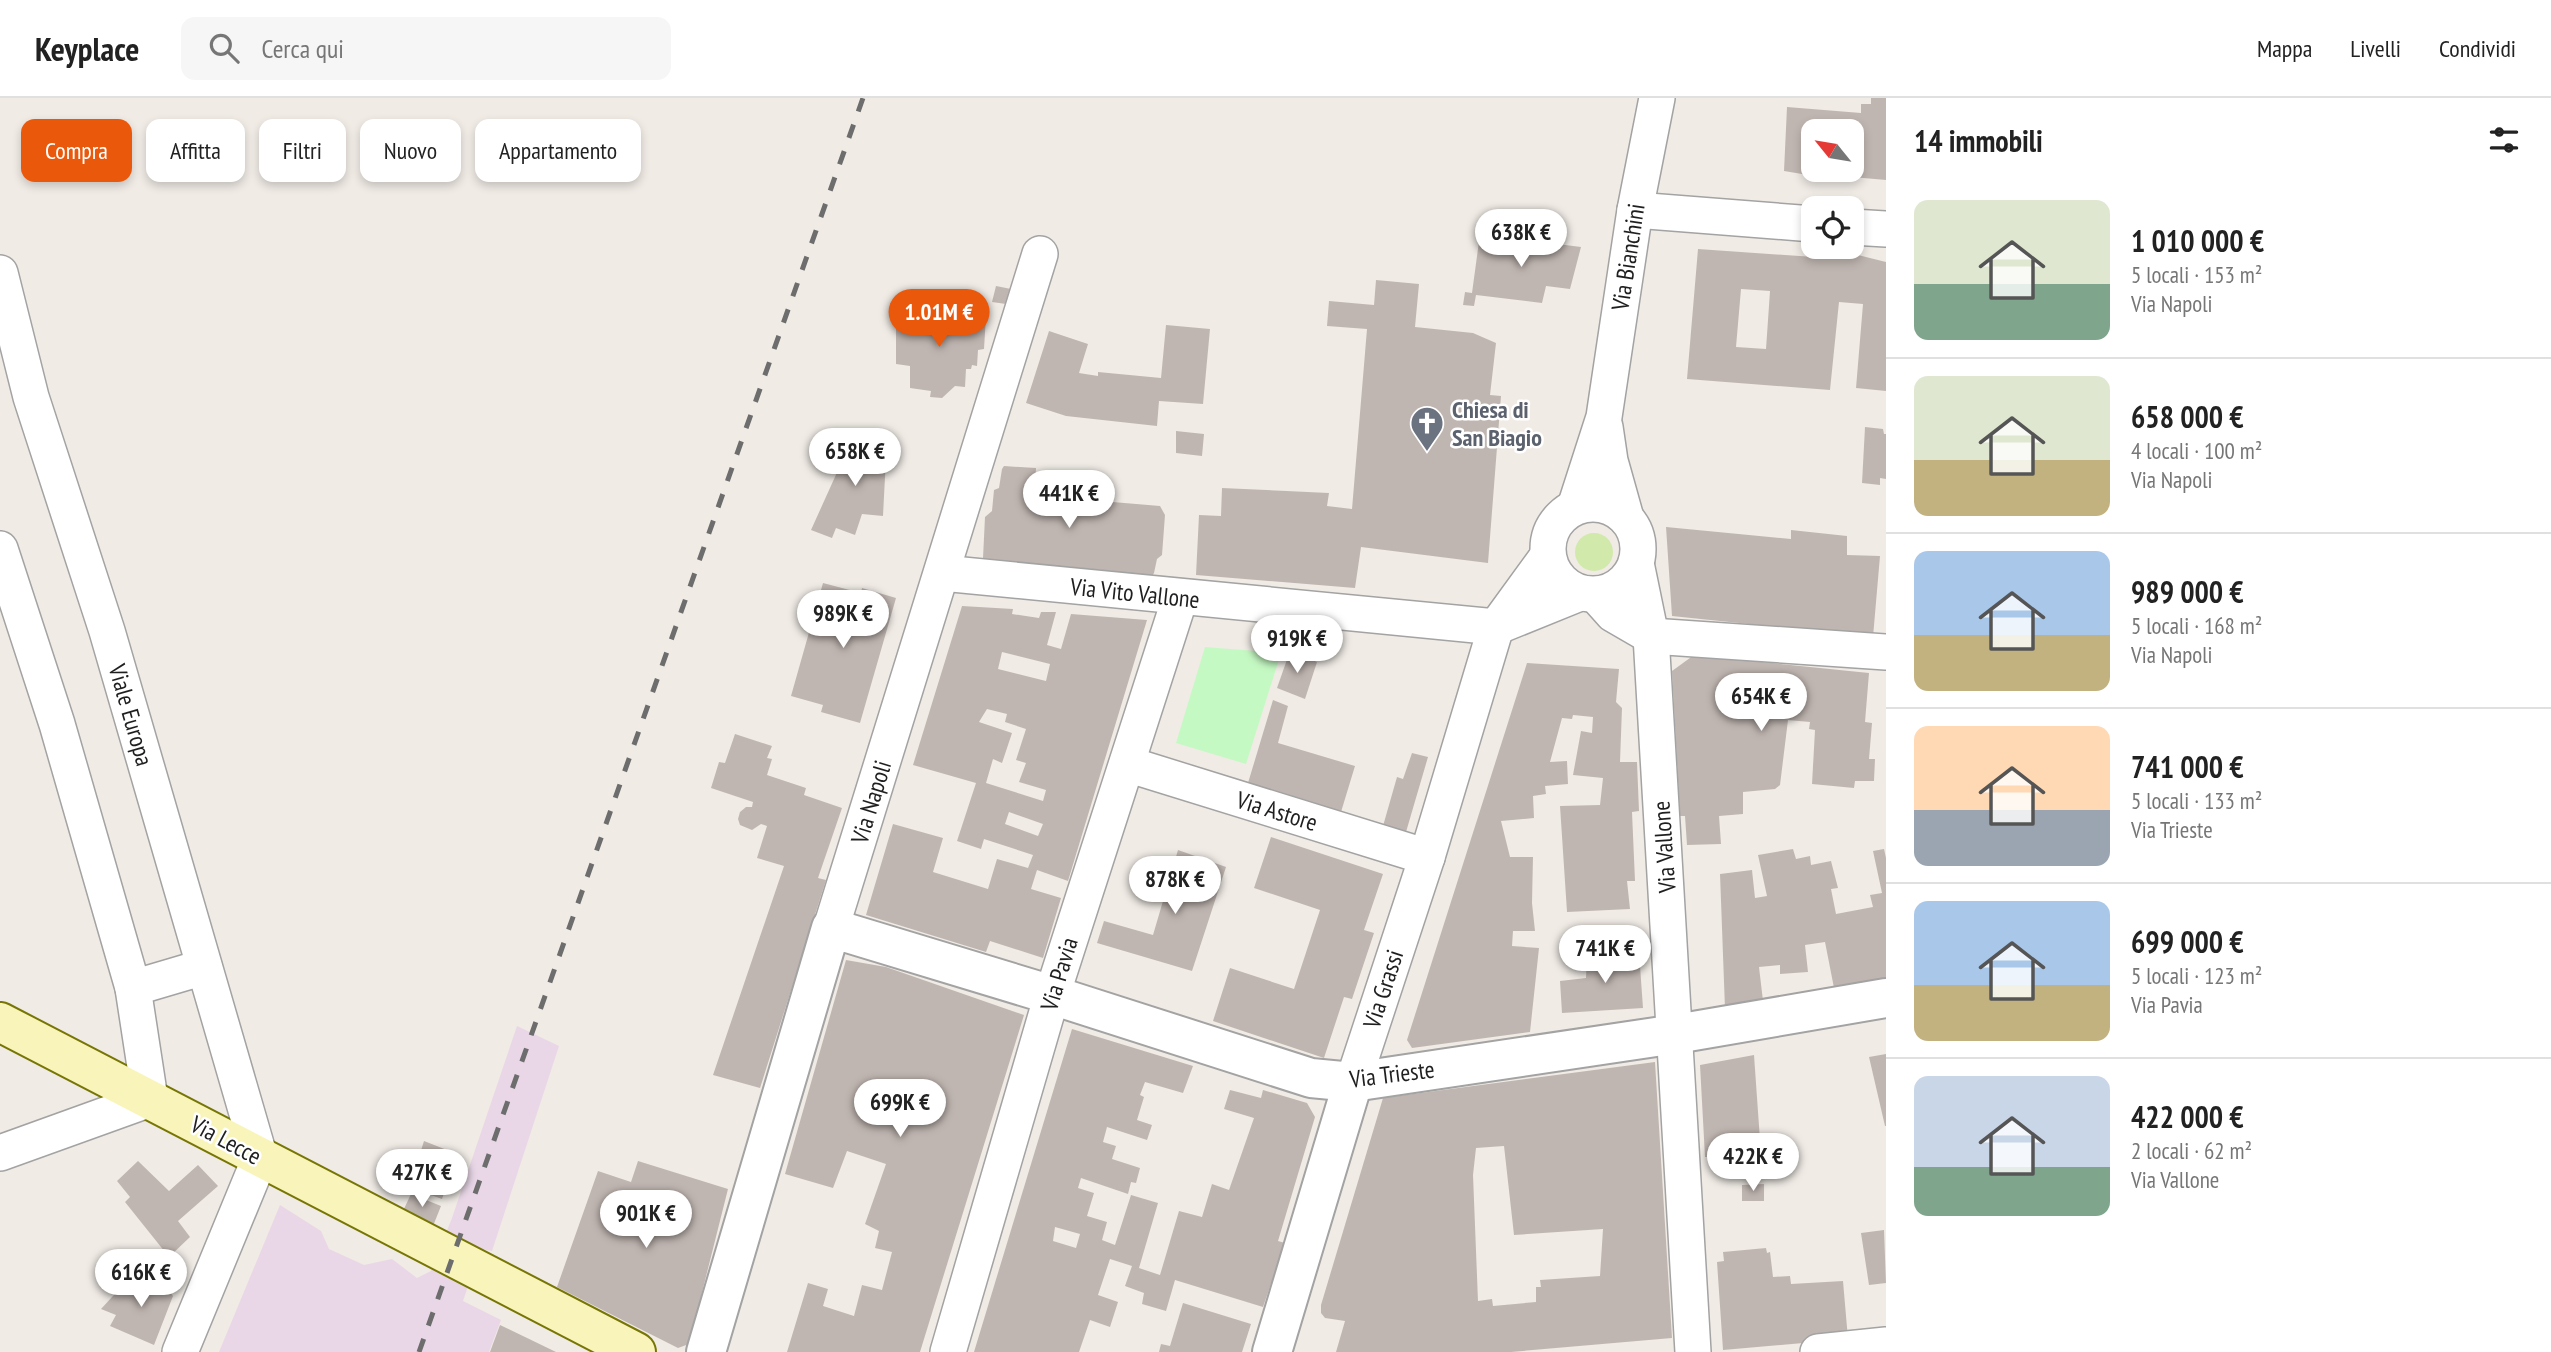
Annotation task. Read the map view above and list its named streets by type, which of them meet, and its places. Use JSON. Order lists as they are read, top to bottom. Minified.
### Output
{"streets":{"main road":["Via Lecce"],"street":["Via Bianchini","Via Vito Vallone","Viale Europa","Via Napoli","Via Astore","Via Vallone","Via Pavia","Via Grassi","Via Trieste"]},"crossings":[["Via Vito Vallone","Via Napoli"],["Via Vito Vallone","Via Pavia"],["Via Vito Vallone","Via Grassi"],["Viale Europa","Via Lecce"],["Via Napoli","Via Trieste"],["Via Astore","Via Pavia"],["Via Astore","Via Grassi"],["Via Vallone","Via Grassi"],["Via Vallone","Via Trieste"],["Via Pavia","Via Trieste"],["Via Grassi","Via Trieste"]],"places":{"church":["Chiesa di San Biagio"]},"north":"top left","page":{"header":"Keyplace","search":"Cerca qui","nav":["Mappa","Livelli","Condividi"],"heading":"14 immobili","chip":["Compra","Affitta","Filtri","Nuovo","Appartamento"],"list":[{"name":"1 010 000 €","note":"5 locali · 153 m² · Via Napoli"},{"name":"658 000 €","note":"4 locali · 100 m² · Via Napoli"},{"name":"989 000 €","note":"5 locali · 168 m² · Via Napoli"},{"name":"741 000 €","note":"5 locali · 133 m² · Via Trieste"},{"name":"699 000 €","note":"5 locali · 123 m² · Via Pavia"},{"name":"422 000 €","note":"2 locali · 62 m² · Via Vallone"}],"price":["638K €","1.01M €","658K €","441K €","989K €","919K €","654K €","878K €","741K €","699K €","422K €","427K €","901K €","616K €"]}}
